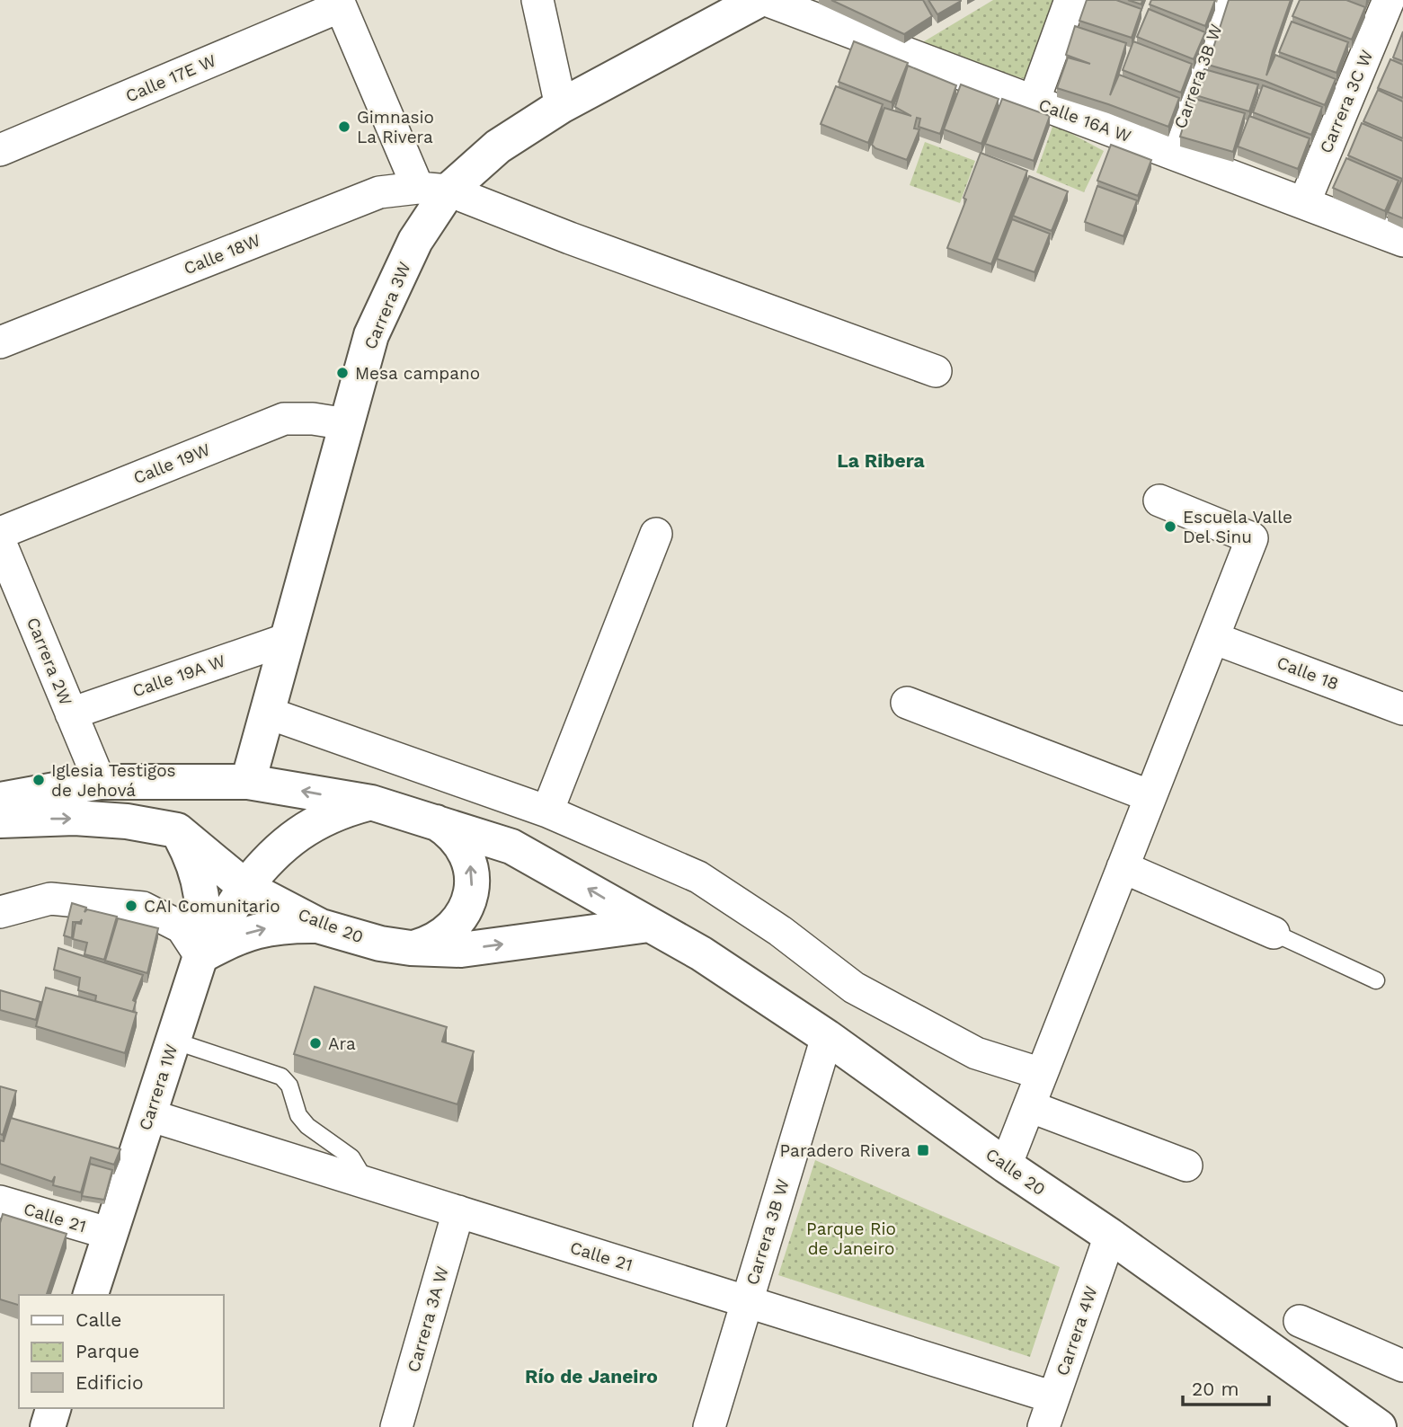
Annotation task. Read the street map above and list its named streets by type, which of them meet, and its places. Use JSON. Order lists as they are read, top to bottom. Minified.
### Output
{"streets":{"main road":["Carrera 3W","Calle 20","Carrera 1W"],"street":["Carrera 3B W","Calle 17E W","Carrera 3C W","Calle 16A W","Calle 18W","Calle 19W","Carrera 2W","Calle 18","Calle 19A W","Calle 21","Carrera 3A W","Carrera 4W"]},"crossings":[["Carrera 3B W","Calle 16A W"],["Carrera 3B W","Calle 20"],["Carrera 3B W","Calle 21"],["Carrera 3C W","Calle 16A W"],["Calle 18W","Carrera 3W"],["Carrera 3W","Calle 19W"],["Carrera 3W","Calle 19A W"],["Carrera 3W","Calle 20"],["Carrera 2W","Calle 19A W"],["Carrera 2W","Calle 20"],["Calle 20","Carrera 1W"],["Calle 20","Carrera 4W"],["Carrera 1W","Calle 21"],["Calle 21","Carrera 3A W"],["Calle 21","Carrera 4W"]],"districts":["La Ribera","Río de Janeiro"],"parks":["Parque Rio de Janeiro"],"places":{"other":["Gimnasio La Rivera","Mesa campano","Escuela Valle Del Sinu","Iglesia Testigos de Jehová","CAI Comunitario","Ara"],"transit":["Paradero Rivera"]},"legend":["Calle","Parque","Edificio"],"scale_bar":"20 m"}
